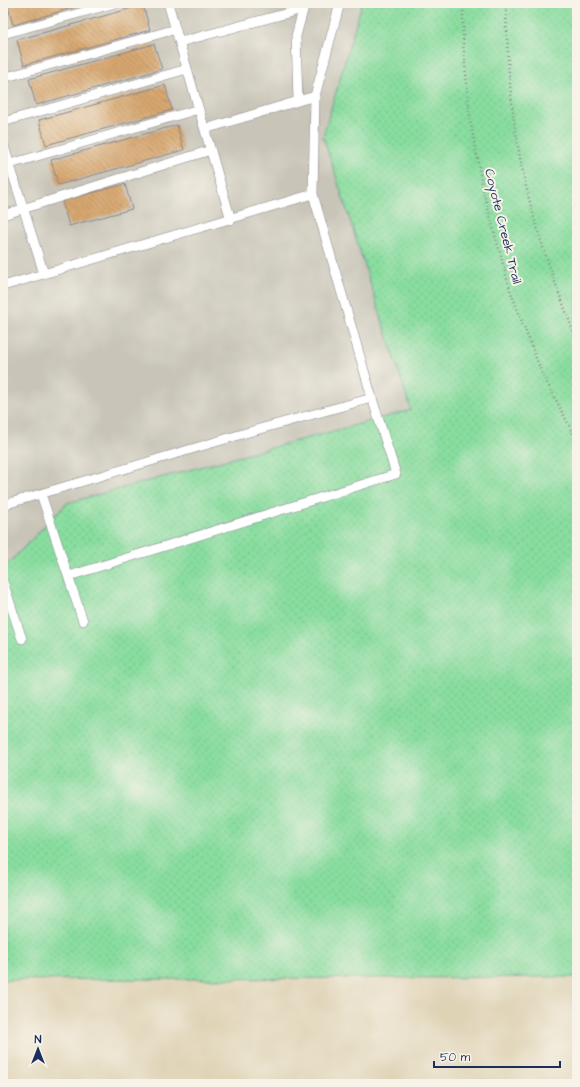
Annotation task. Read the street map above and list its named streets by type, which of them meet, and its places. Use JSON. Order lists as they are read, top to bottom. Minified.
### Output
{"streets":{"path":["Coyote Creek Trail"]},"scale_bar":"50 m","north":"top"}
